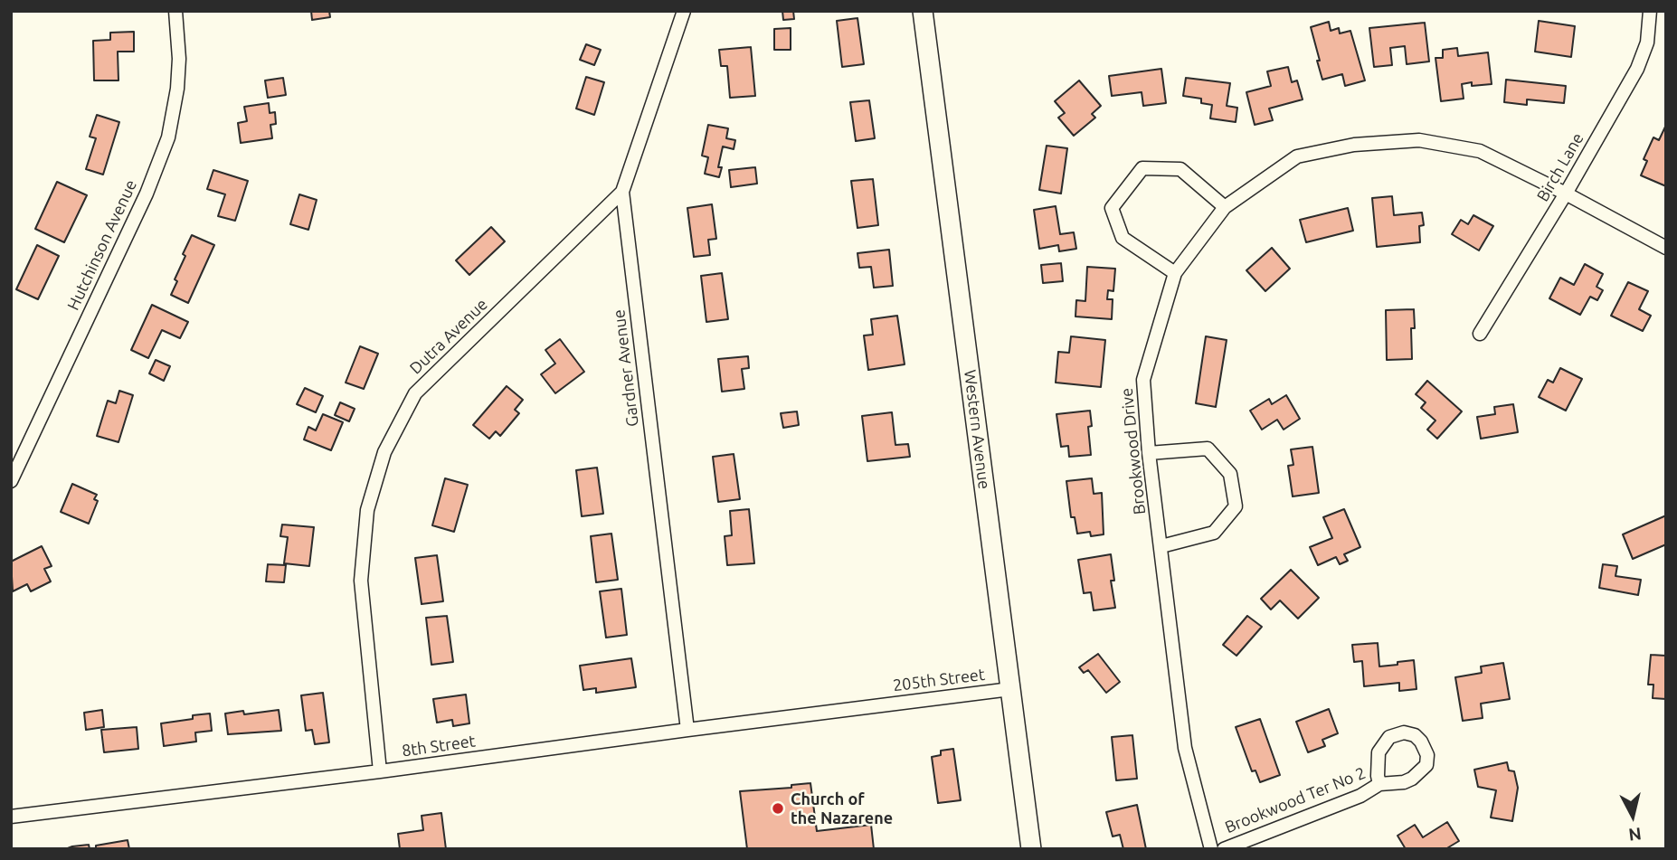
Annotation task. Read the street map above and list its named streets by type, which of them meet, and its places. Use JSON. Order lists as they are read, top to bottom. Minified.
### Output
{"streets":{"main road":["Western Avenue"],"street":["Birch Lane","Hutchinson Avenue","Dutra Avenue","Gardner Avenue","Brookwood Drive","205th Street","8th Street","Brookwood Ter No 2"]},"crossings":[["Birch Lane","Brookwood Drive"],["Dutra Avenue","Gardner Avenue"],["Dutra Avenue","8th Street"],["Gardner Avenue","8th Street"],["Western Avenue","205th Street"],["205th Street","8th Street"]],"places":["Church of the Nazarene"],"north":"bottom"}
